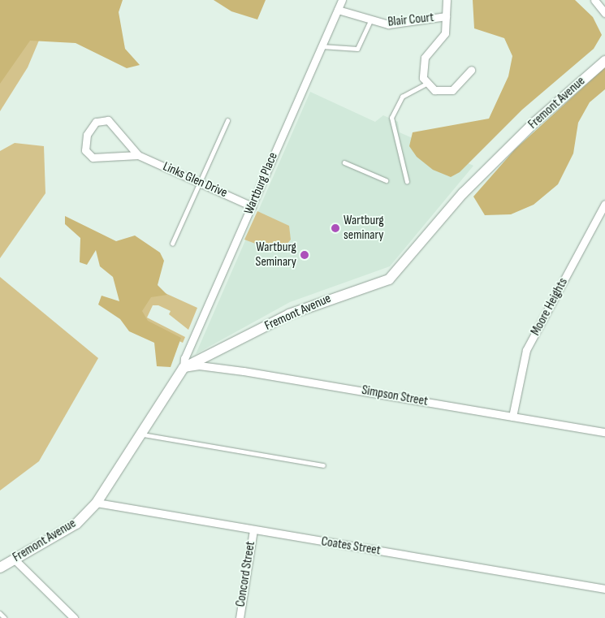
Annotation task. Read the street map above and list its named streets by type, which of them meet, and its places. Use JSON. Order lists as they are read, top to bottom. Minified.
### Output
{"streets":{"main road":["Fremont Avenue"],"street":["Blair Court","Links Glen Drive","Wartburg Place","Moore Heights","Simpson Street","Coates Street","Concord Street"]},"crossings":[["Blair Court","Wartburg Place"],["Fremont Avenue","Wartburg Place"],["Fremont Avenue","Simpson Street"],["Fremont Avenue","Coates Street"],["Links Glen Drive","Wartburg Place"],["Wartburg Place","Simpson Street"],["Moore Heights","Simpson Street"],["Coates Street","Concord Street"]],"places":["Wartburg seminary","Wartburg Seminary"]}
